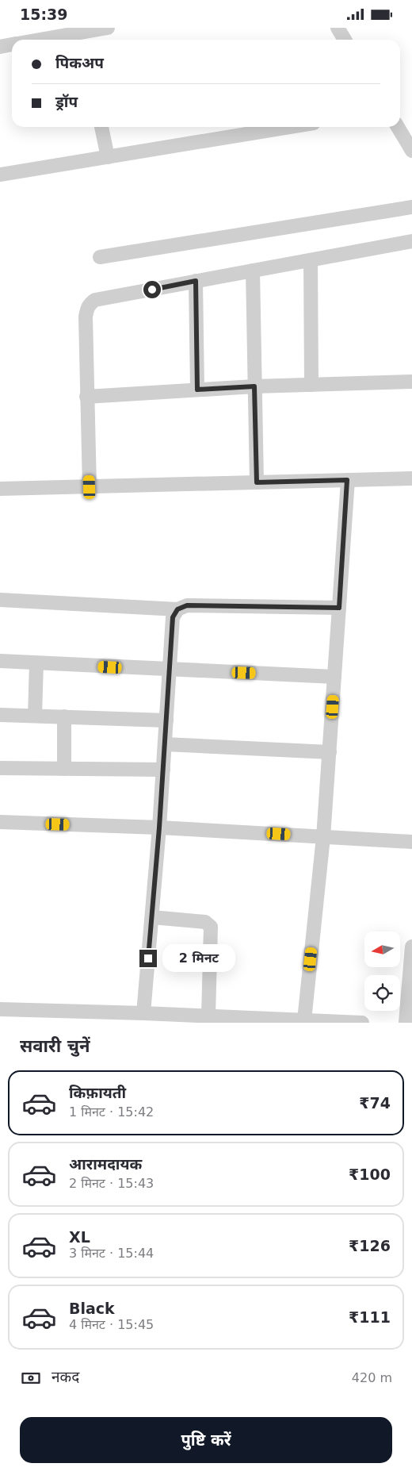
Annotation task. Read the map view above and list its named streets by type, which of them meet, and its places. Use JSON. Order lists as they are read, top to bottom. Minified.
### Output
{"north":"left","page":{"status":"15:39","banner":["पिकअप","ड्रॉप"],"bubble":"2 मिनट","heading":"सवारी चुनें","list":[{"name":"किफ़ायती","note":"1 मिनट · 15:42","value":"₹74"},{"name":"आरामदायक","note":"2 मिनट · 15:43","value":"₹100"},{"name":"XL","note":"3 मिनट · 15:44","value":"₹126"},{"name":"Black","note":"4 मिनट · 15:45","value":"₹111"}],"pay":["नकद","420 m"],"buttons":"पुष्टि करें"}}
